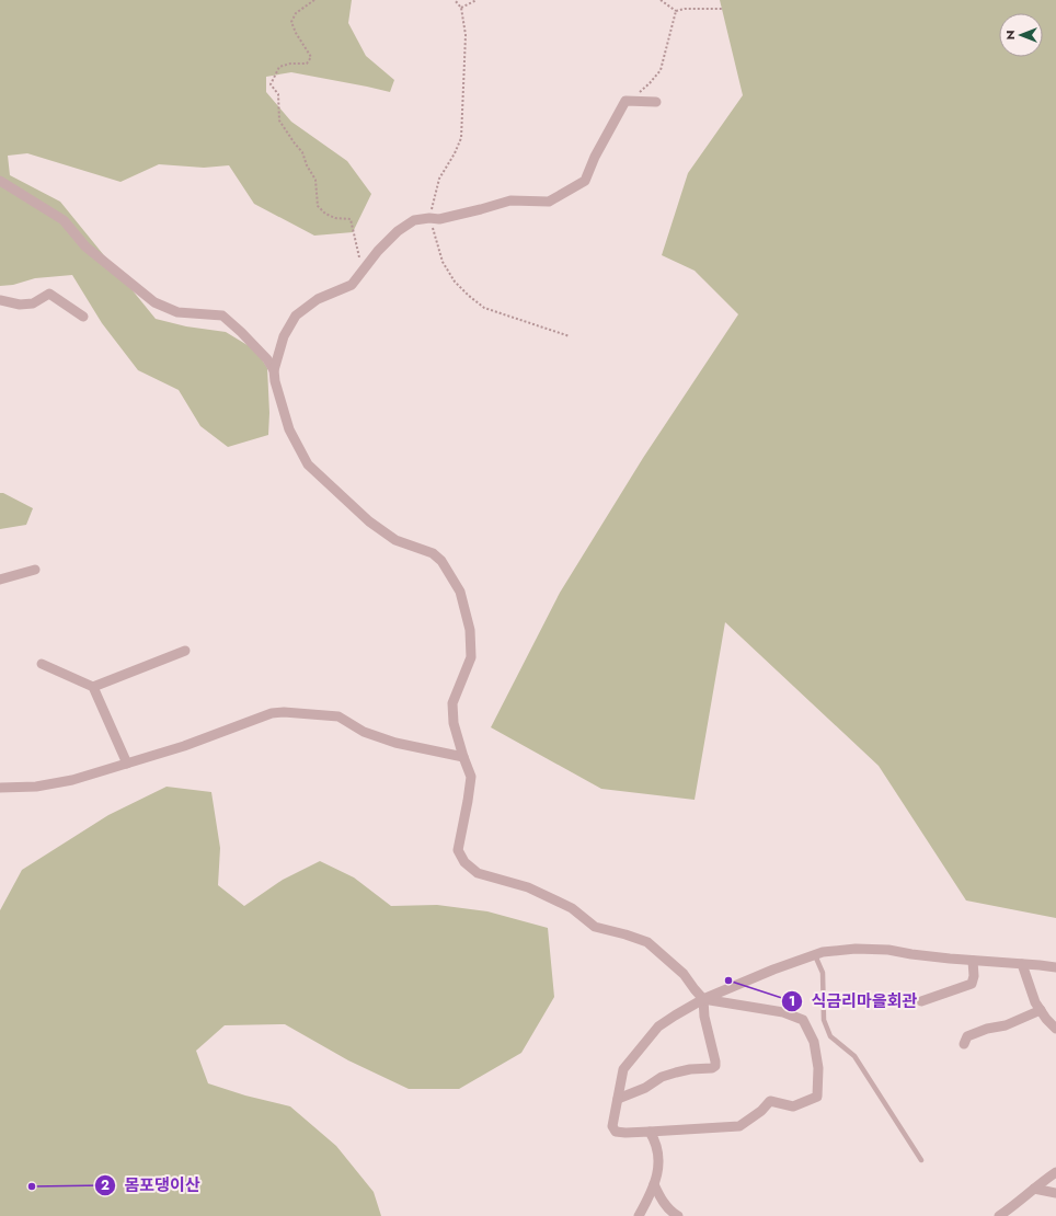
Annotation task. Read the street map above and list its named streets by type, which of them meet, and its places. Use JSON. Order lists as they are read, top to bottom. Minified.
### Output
{"places":["식금리마을회관","몸포댕이산"],"north":"left"}
